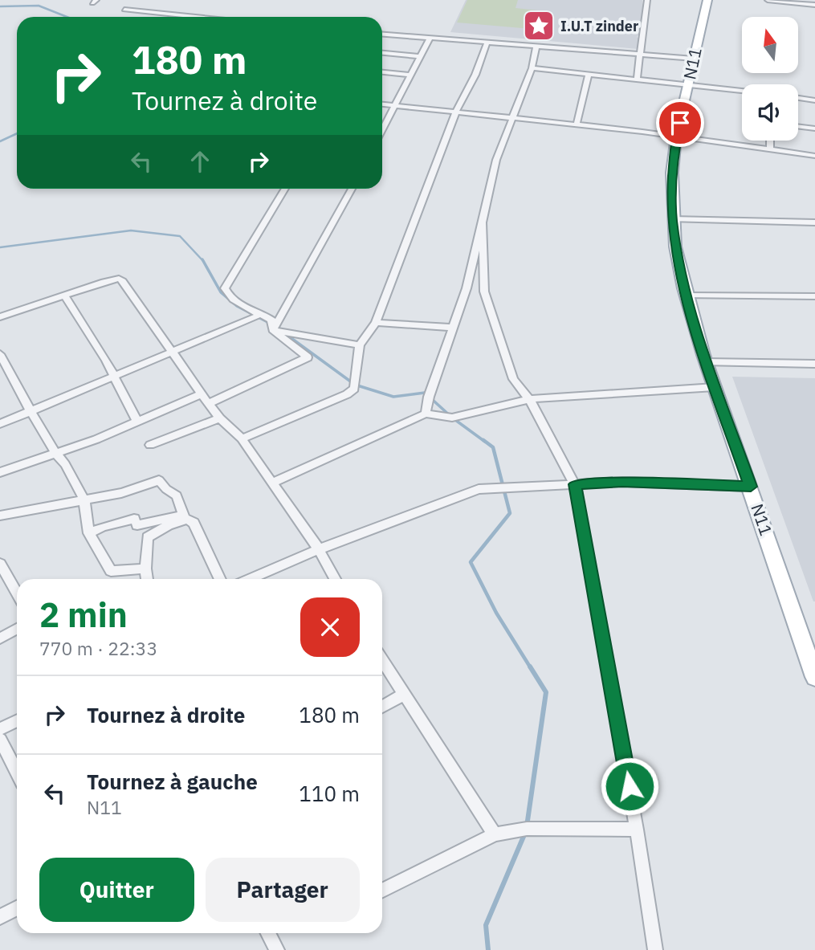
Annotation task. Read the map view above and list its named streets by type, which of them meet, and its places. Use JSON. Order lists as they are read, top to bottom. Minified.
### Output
{"streets":{"main road":["N11"]},"places":{"place":["I.U.T zinder"]},"north":"top","page":{"turn":["180 m","Tournez à droite"],"heading":["2 min","770 m · 22:33"],"list":[{"name":"Tournez à droite","value":"180 m"},{"name":"Tournez à gauche","note":"N11","value":"110 m"}],"buttons":["Quitter","Partager"]}}
